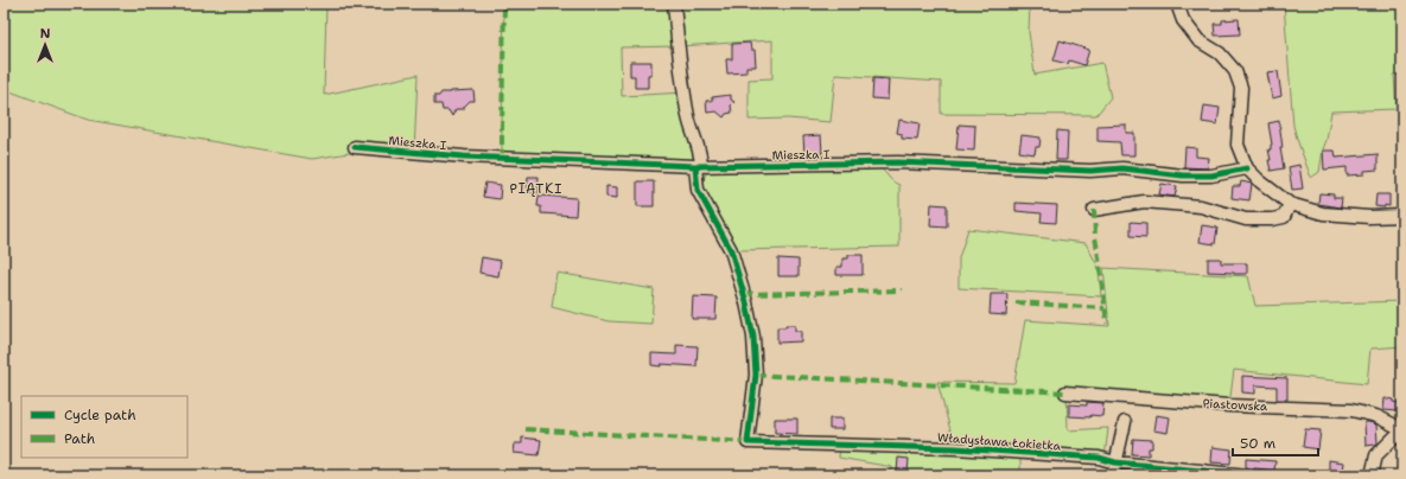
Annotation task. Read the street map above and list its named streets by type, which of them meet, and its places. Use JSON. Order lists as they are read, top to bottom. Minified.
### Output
{"streets":{"street":["Mieszka I","Piastowska","Władysława Łokietka"]},"crossings":[["Mieszka I","Władysława Łokietka"]],"districts":["PIĄTKI"],"legend":["Cycle path","Path"],"scale_bar":"50 m","north":"top"}
